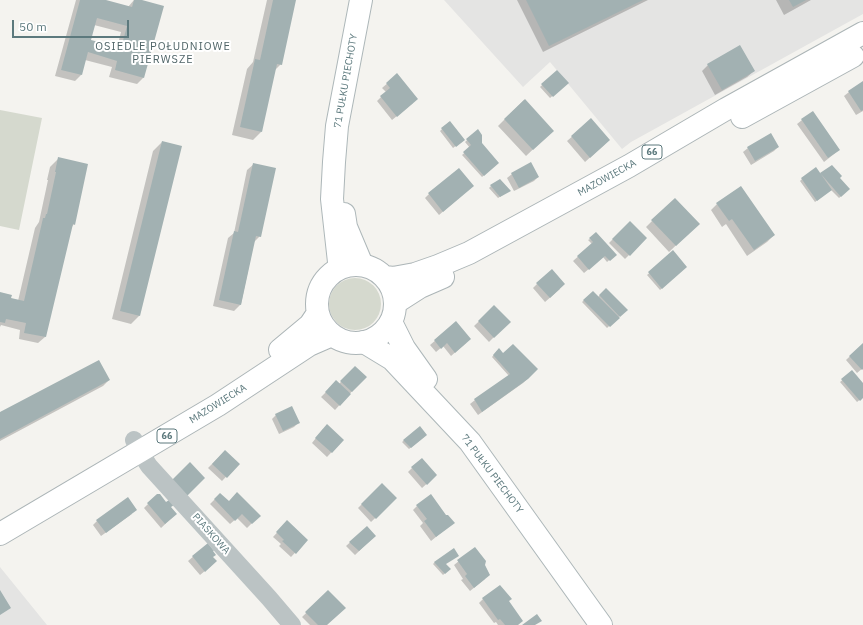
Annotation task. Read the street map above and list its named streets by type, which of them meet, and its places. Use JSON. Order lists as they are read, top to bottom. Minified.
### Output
{"streets":{"main road":["71 PUŁKU PIECHOTY","66","MAZOWIECKA"],"street":["PIASKOWA"]},"crossings":[["71 PUŁKU PIECHOTY","MAZOWIECKA"],["MAZOWIECKA","PIASKOWA"]],"districts":["OSIEDLE POŁUDNIOWE PIERWSZE"],"scale_bar":"50 m"}
